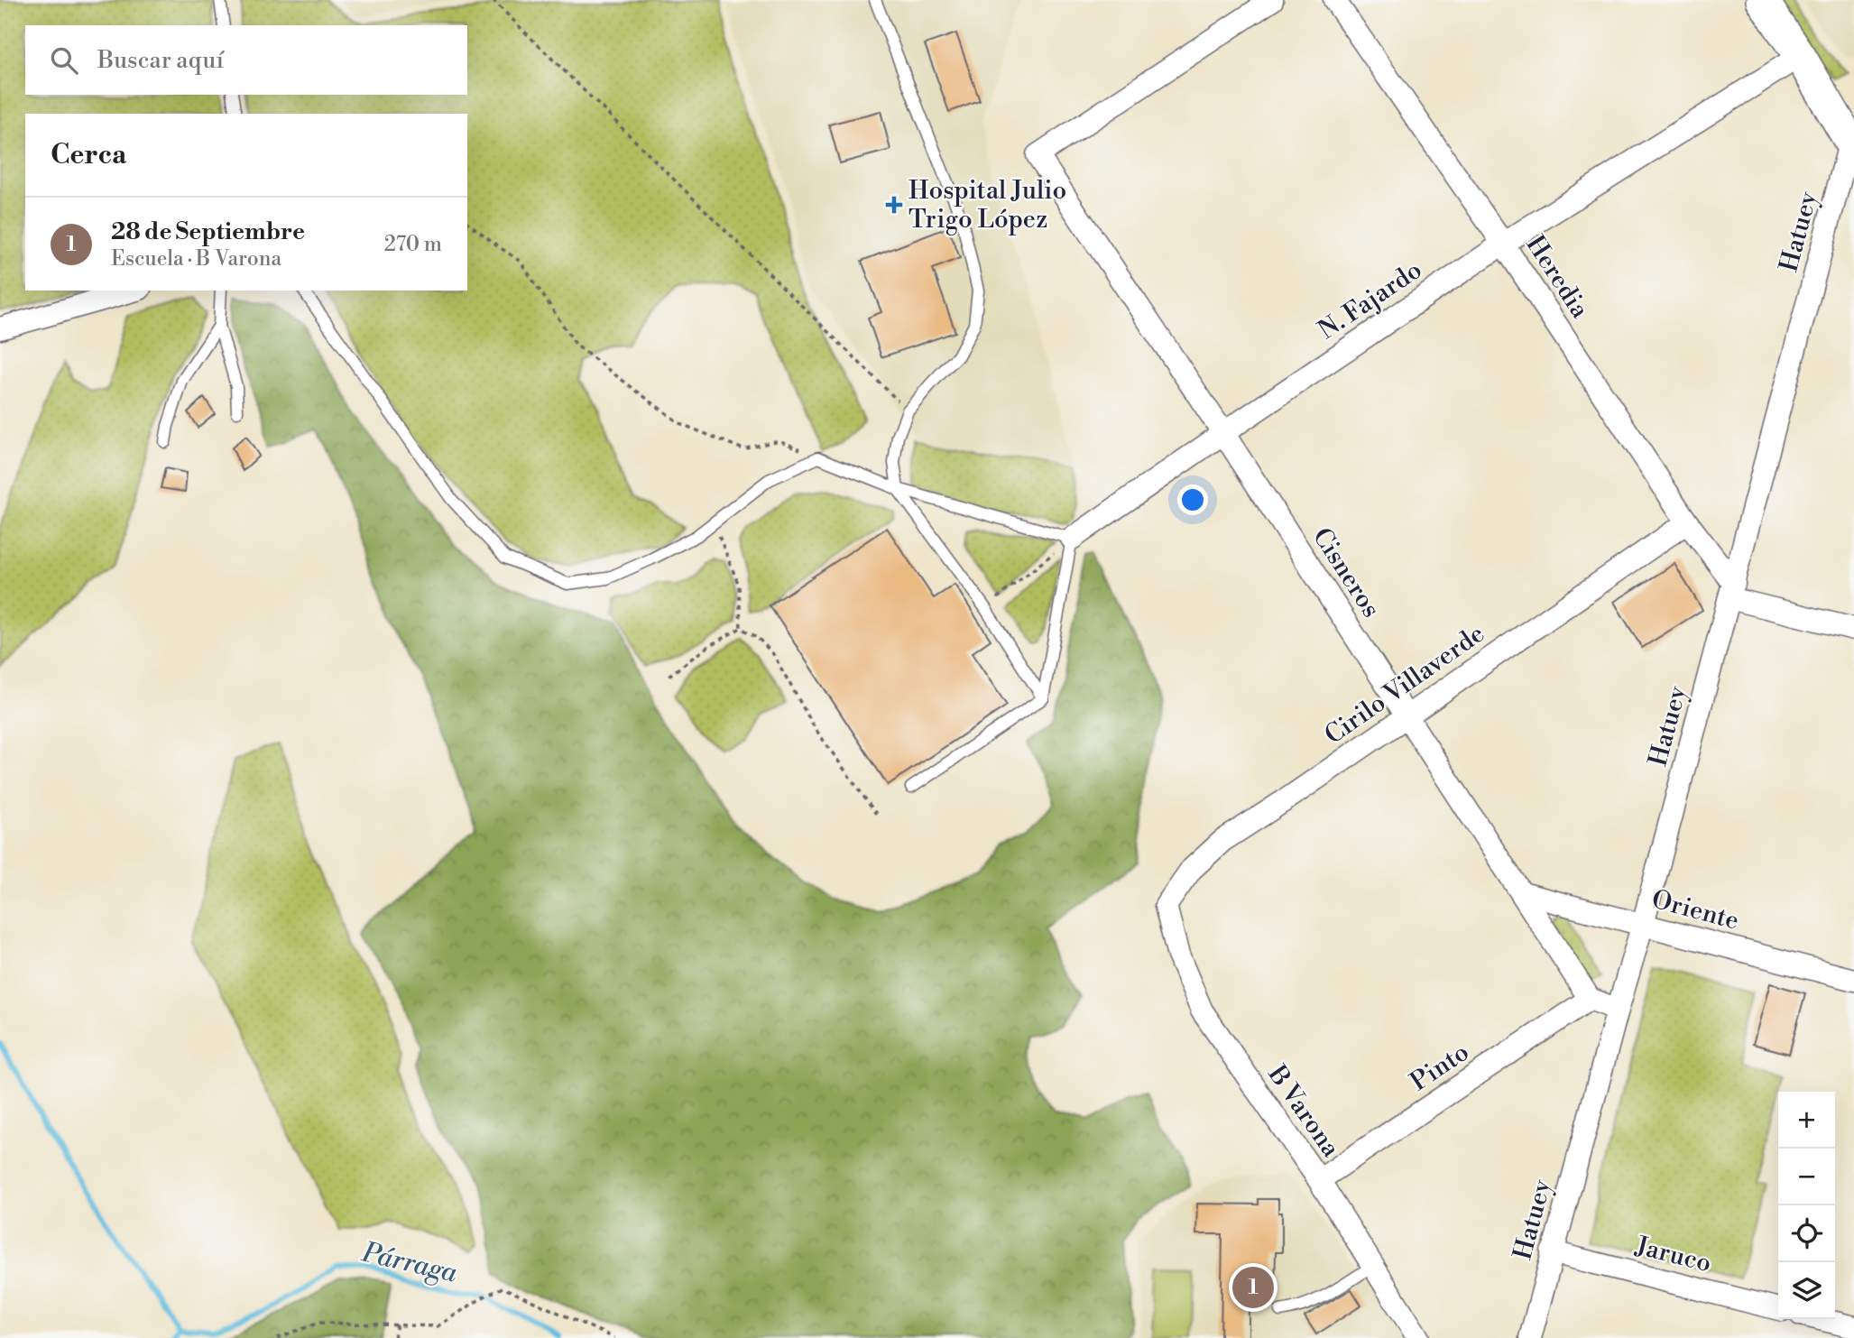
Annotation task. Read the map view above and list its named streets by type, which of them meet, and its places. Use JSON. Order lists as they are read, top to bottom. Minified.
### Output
{"streets":{"street":["Hatuey","Heredia","N. Fajardo","Cisneros","Cirilo Villaverde","Oriente","Pinto","B Varona","Jaruco"]},"crossings":[["Hatuey","Heredia"],["Hatuey","Oriente"],["Hatuey","Jaruco"],["Heredia","N. Fajardo"],["Heredia","Cirilo Villaverde"],["N. Fajardo","Cisneros"],["Cisneros","Cirilo Villaverde"],["Cisneros","Oriente"],["Cisneros","Pinto"],["Cirilo Villaverde","B Varona"],["Pinto","B Varona"]],"water":["Párraga"],"places":{"health":["Hospital Julio Trigo López"]},"page":{"search":"Buscar aquí","heading":"Cerca","list":[{"mark":"1","name":"28 de Septiembre","note":"Escuela · B Varona","value":"270 m"}],"map_buttons":["+","−"],"pins":"1"}}
